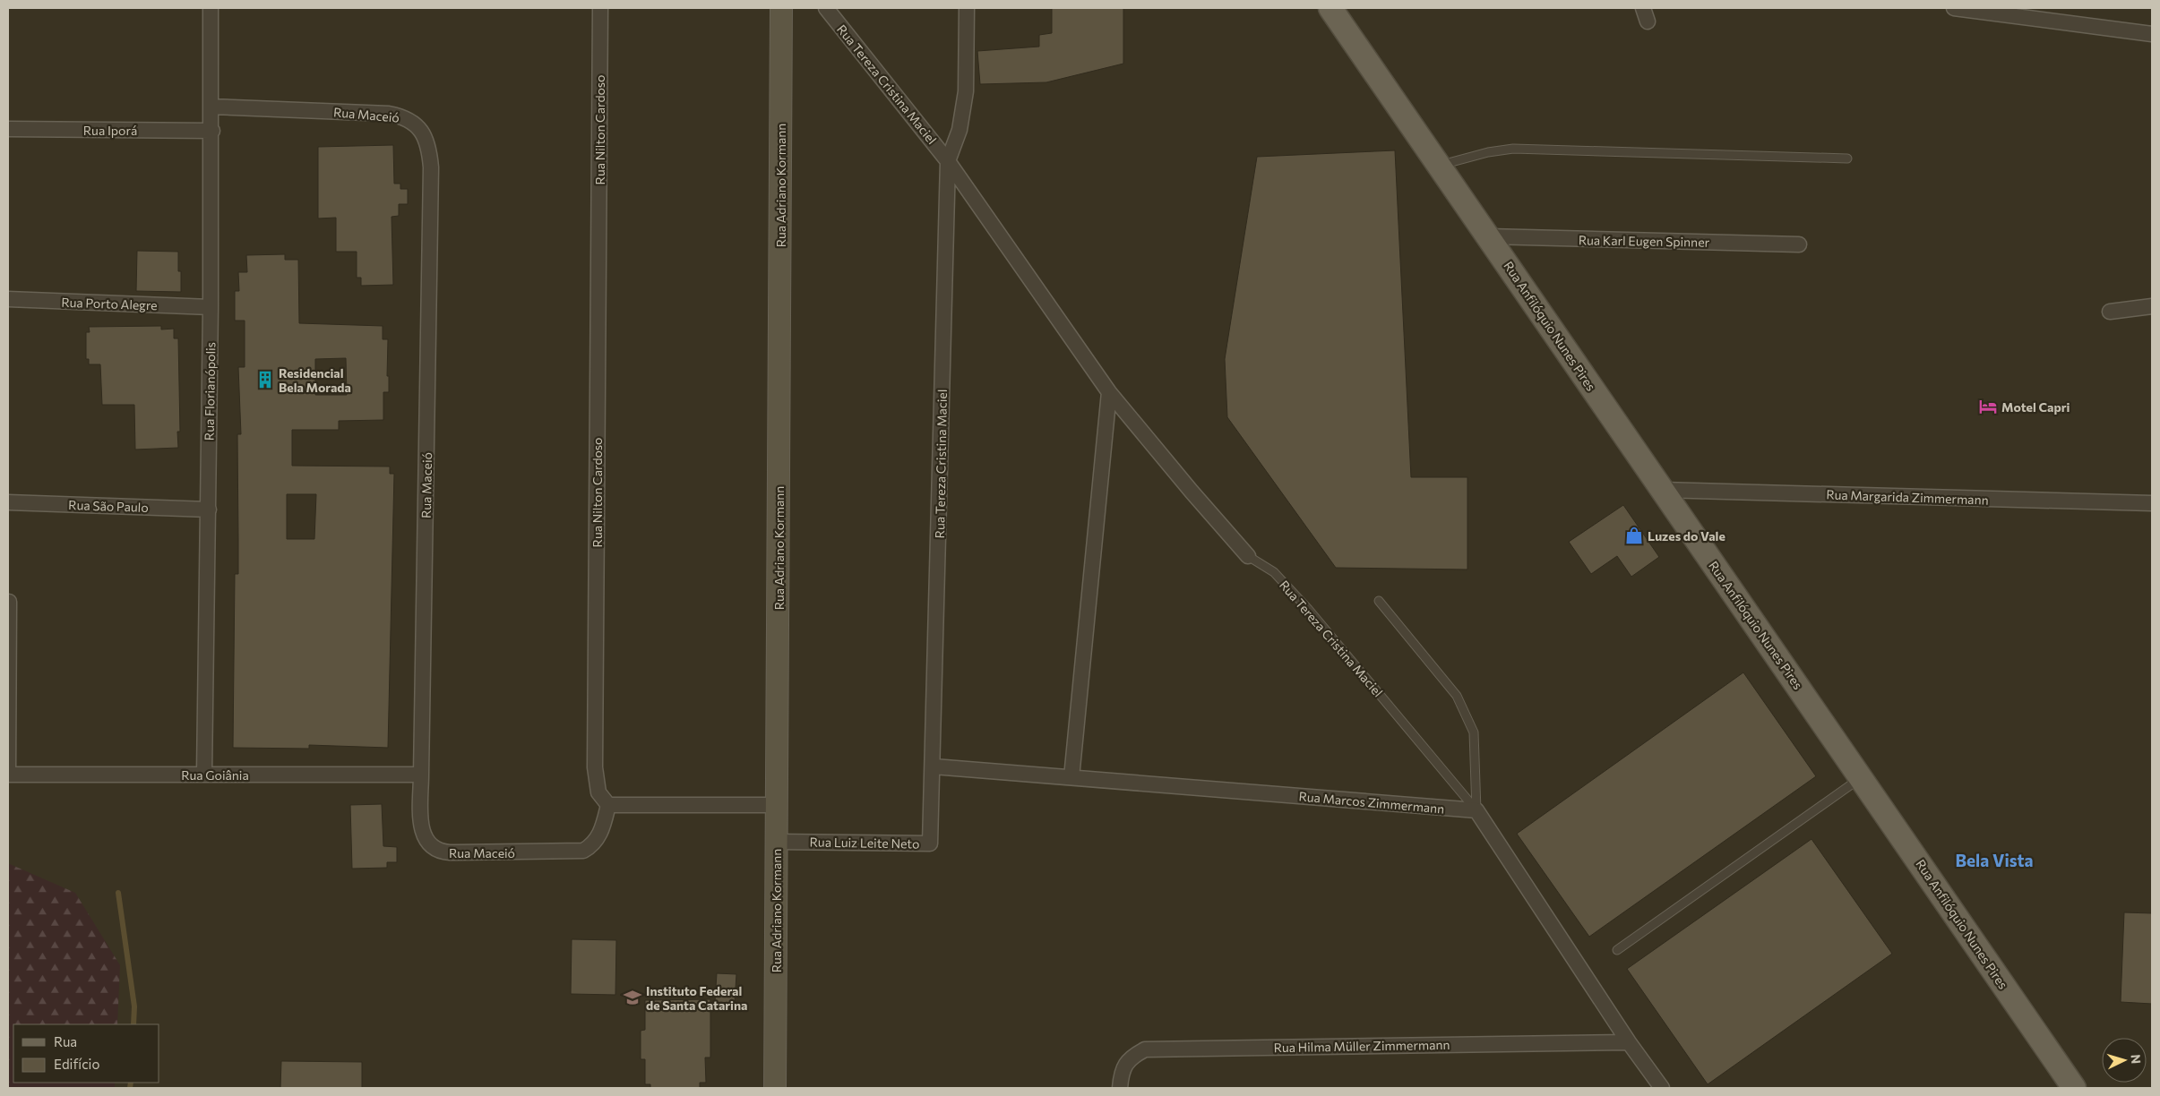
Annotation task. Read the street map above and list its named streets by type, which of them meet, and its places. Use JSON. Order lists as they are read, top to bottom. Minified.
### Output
{"streets":{"main road":["Rua Anfilóquio Nunes Pires"],"street":["Rua Tereza Cristina Maciel","Rua Maceió","Rua Iporá","Rua Nilton Cardoso","Rua Adriano Kormann","Rua Karl Eugen Spinner","Rua Porto Alegre","Rua Florianópolis","Rua Margarida Zimmermann","Rua São Paulo","Rua Goiânia","Rua Marcos Zimmermann","Rua Luiz Leite Neto","Rua Hilma Müller Zimmermann"]},"crossings":[["Rua Tereza Cristina Maciel","Rua Marcos Zimmermann"],["Rua Tereza Cristina Maciel","Rua Luiz Leite Neto"],["Rua Maceió","Rua Nilton Cardoso"],["Rua Maceió","Rua Florianópolis"],["Rua Maceió","Rua Goiânia"],["Rua Iporá","Rua Florianópolis"],["Rua Adriano Kormann","Rua Luiz Leite Neto"],["Rua Karl Eugen Spinner","Rua Anfilóquio Nunes Pires"],["Rua Porto Alegre","Rua Florianópolis"],["Rua Anfilóquio Nunes Pires","Rua Margarida Zimmermann"],["Rua Florianópolis","Rua São Paulo"],["Rua Florianópolis","Rua Goiânia"],["Rua Marcos Zimmermann","Rua Luiz Leite Neto"]],"districts":["Bela Vista"],"places":{"building":["Residencial Bela Morada"],"hotel":["Motel Capri"],"shop":["Luzes do Vale"],"school or university":["Instituto Federal de Santa Catarina"]},"legend":["Rua","Edifício"],"north":"right"}
